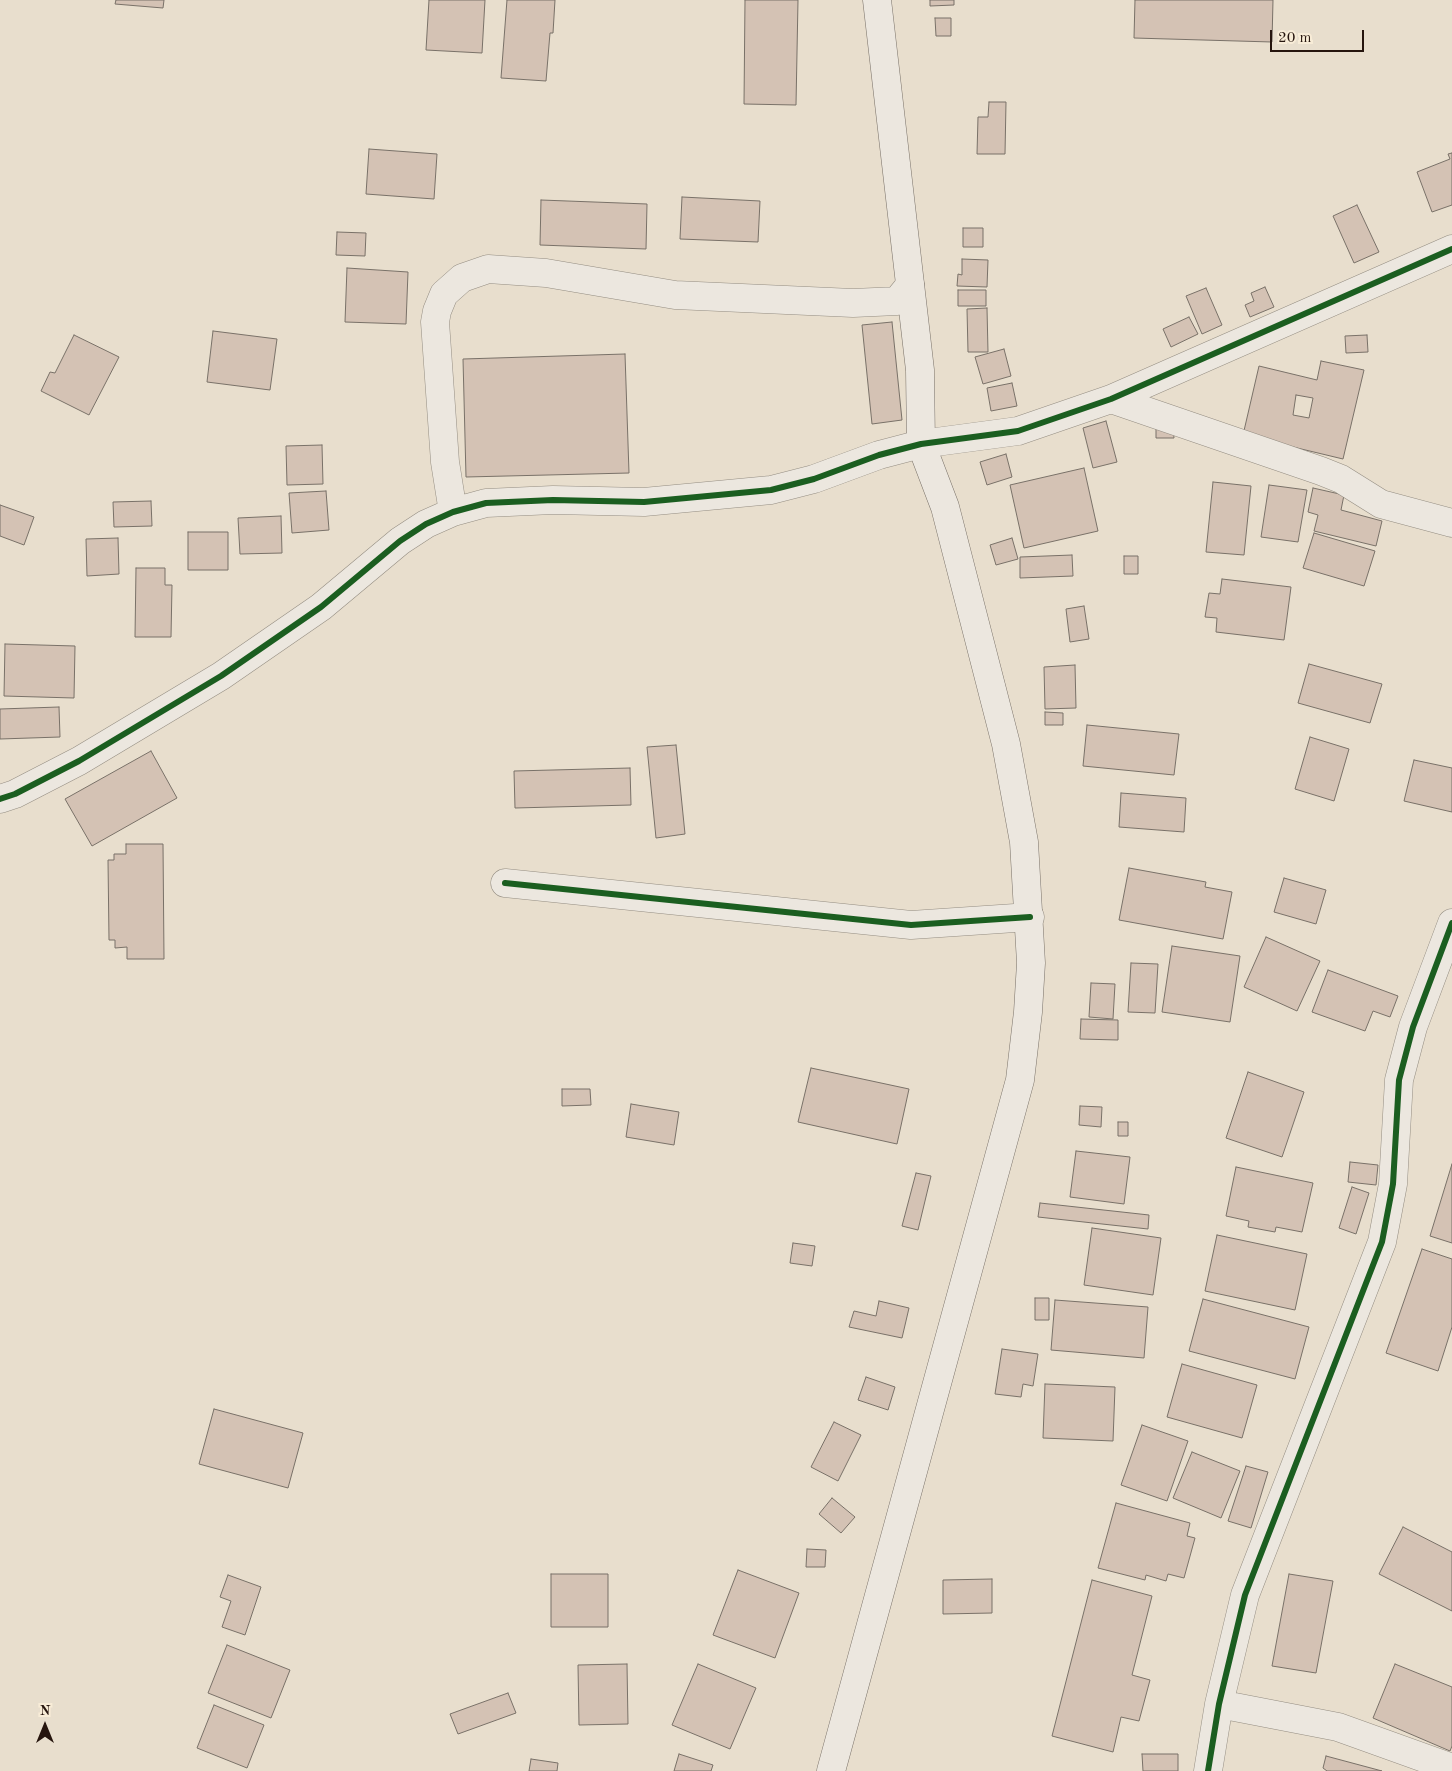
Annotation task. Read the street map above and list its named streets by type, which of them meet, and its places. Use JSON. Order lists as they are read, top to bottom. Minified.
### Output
{"scale_bar":"20 m","north":"top"}
